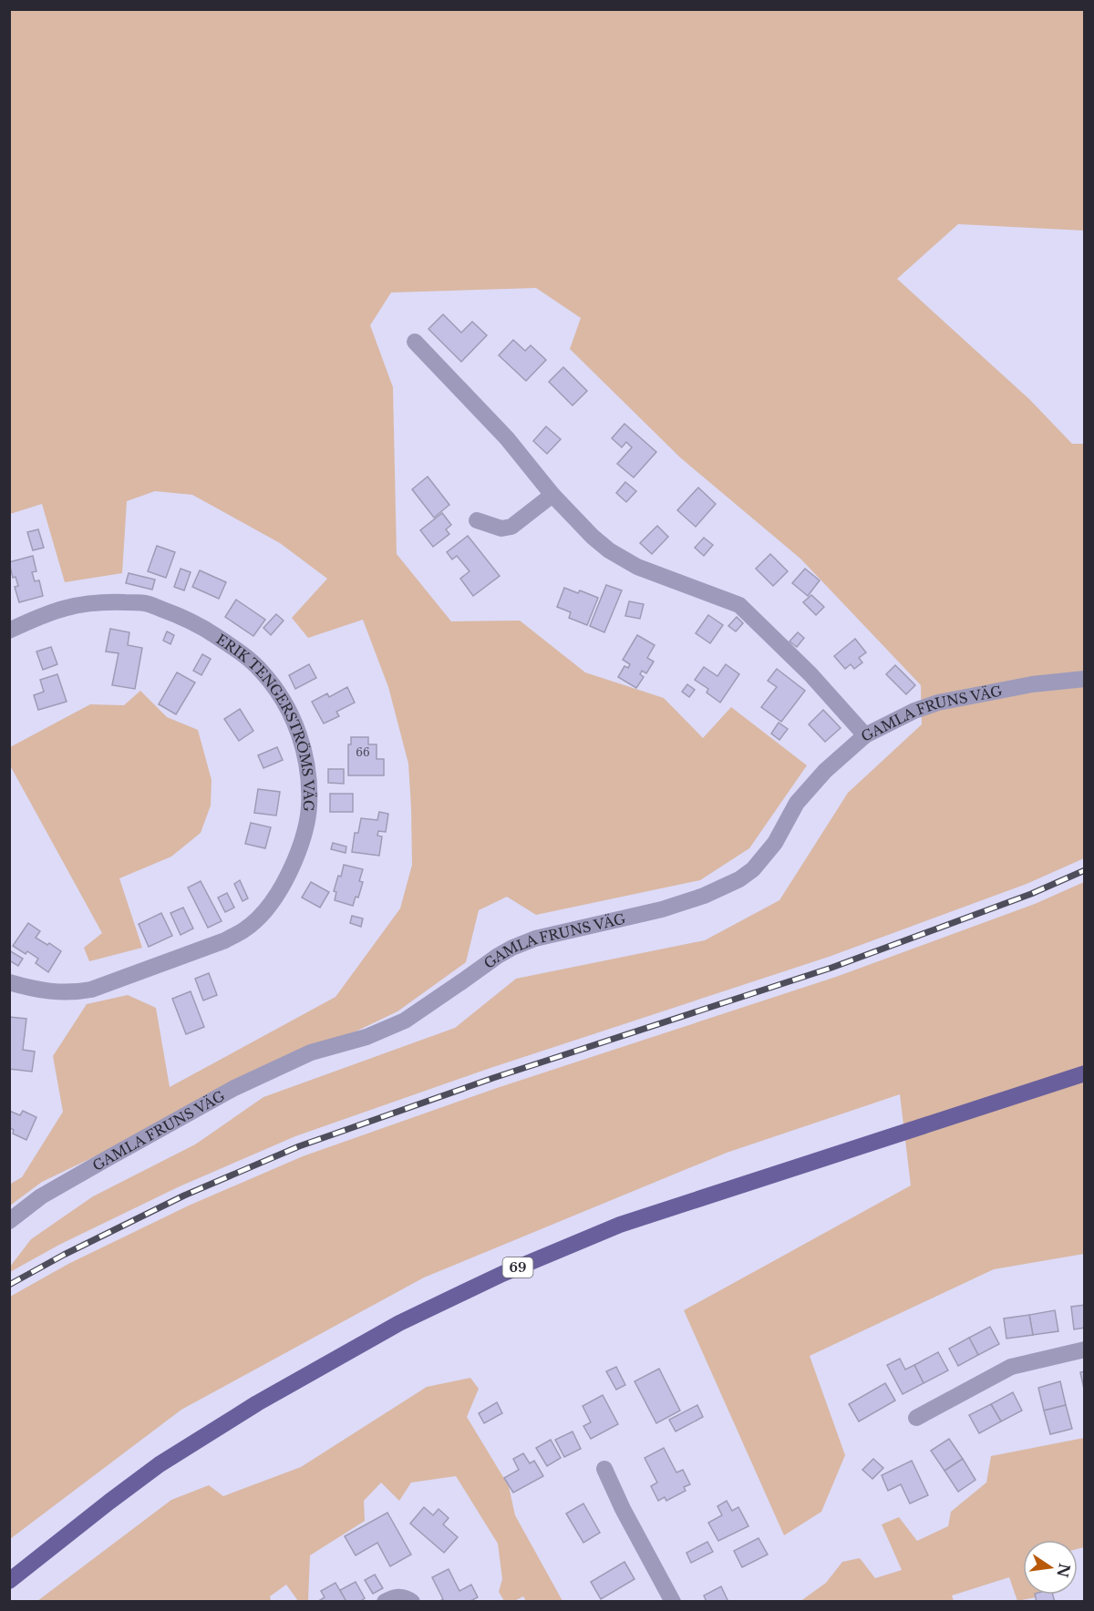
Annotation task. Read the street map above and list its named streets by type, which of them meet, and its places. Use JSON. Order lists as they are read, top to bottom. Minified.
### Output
{"streets":{"main road":["69"],"street":["GAMLA FRUNS VÄG","ERIK TENGERSTRÖMS VÄG"]},"house_numbers":["66"],"north":"right"}
